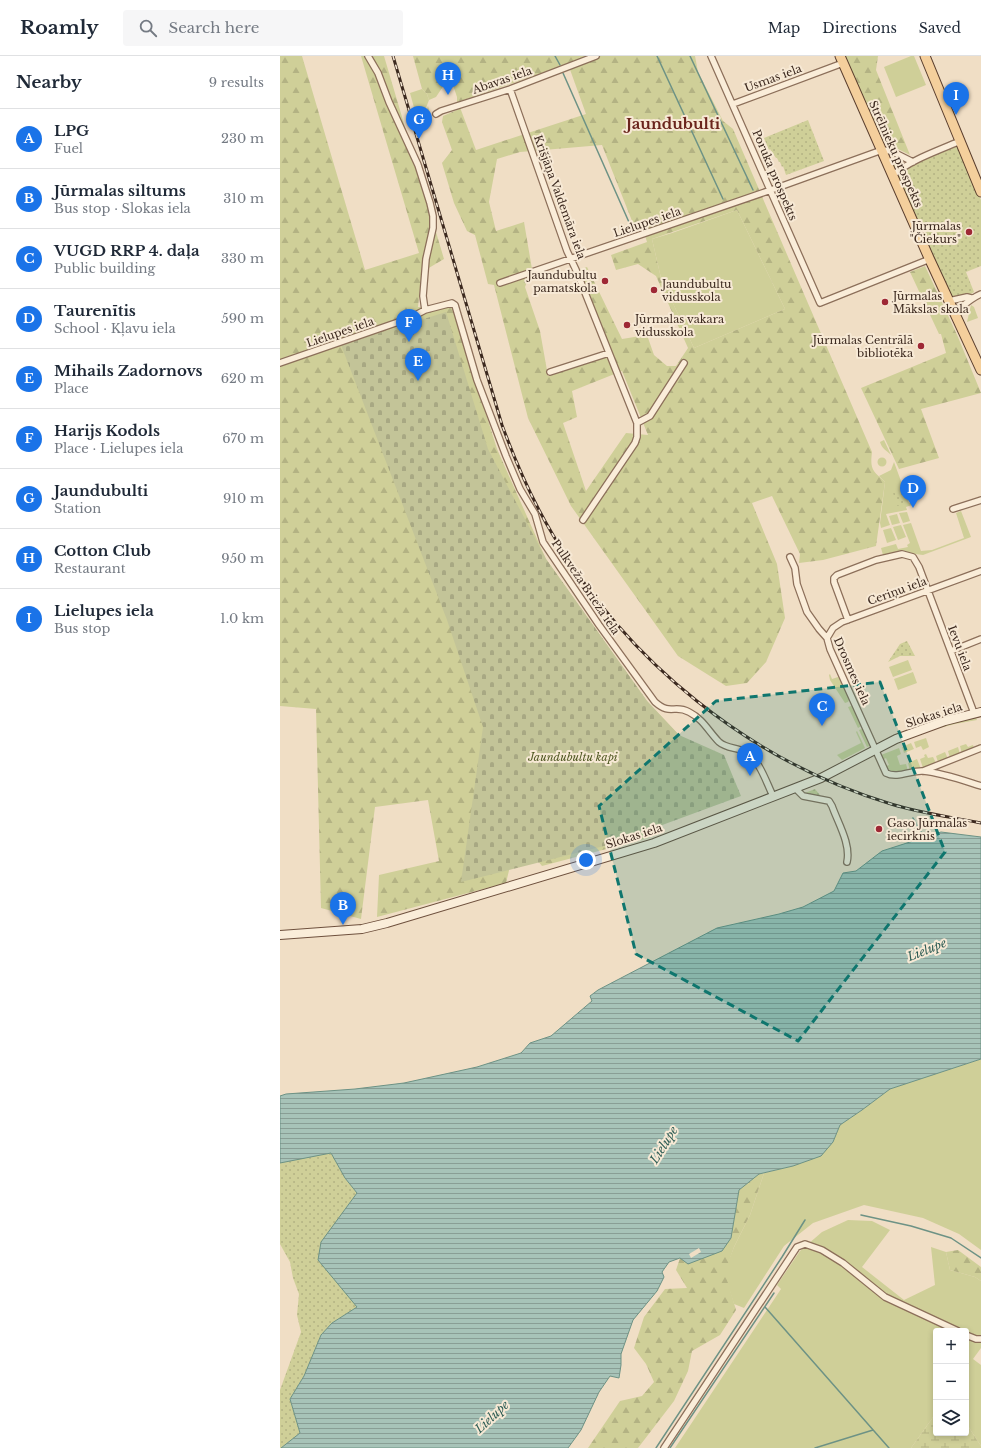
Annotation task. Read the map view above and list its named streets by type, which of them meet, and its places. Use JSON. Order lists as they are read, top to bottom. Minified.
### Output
{"streets":{"main road":["Strēlnieku prospekts","Slokas iela"],"street":["Usmas iela","Abavas iela","Poruka prospekts","Krišjāņa Valdemāra iela","Lielupes iela","Pulkveža Brieža iela","Ceriņu iela","Ievu iela","Drosmes iela"]},"crossings":[["Usmas iela","Strēlnieku prospekts"],["Usmas iela","Poruka prospekts"],["Abavas iela","Krišjāņa Valdemāra iela"],["Strēlnieku prospekts","Poruka prospekts"],["Strēlnieku prospekts","Lielupes iela"],["Poruka prospekts","Lielupes iela"],["Krišjāņa Valdemāra iela","Lielupes iela"],["Lielupes iela","Pulkveža Brieža iela"],["Pulkveža Brieža iela","Slokas iela"],["Ceriņu iela","Ievu iela"],["Ceriņu iela","Drosmes iela"],["Ievu iela","Slokas iela"],["Drosmes iela","Slokas iela"]],"districts":["Jaundubulti"],"water":["Lielupe"],"parks":["Jaundubultu kapi"],"places":["Jūrmalas \"Čiekurs\"","Jaundubultu pamatskola","Jaundubultu vidusskola","Jūrmalas Mākslas skola","Jūrmalas vakara vidusskola","Jūrmalas Centrālā bibliotēka","Gaso Jūrmalas iecirknis"],"page":{"header":"Roamly","search":"Search here","nav":["Map","Directions","Saved"],"heading":["Nearby","9 results"],"pins":["H","I","G","F","E","D","C","A","B"],"list":[{"mark":"A","name":"LPG","note":"Fuel","value":"230 m"},{"mark":"B","name":"Jūrmalas siltums","note":"Bus stop · Slokas iela","value":"310 m"},{"mark":"C","name":"VUGD RRP 4. daļa","note":"Public building","value":"330 m"},{"mark":"D","name":"Taurenītis","note":"School · Kļavu iela","value":"590 m"},{"mark":"E","name":"Mihails Zadornovs","note":"Place","value":"620 m"},{"mark":"F","name":"Harijs Kodols","note":"Place · Lielupes iela","value":"670 m"},{"mark":"G","name":"Jaundubulti","note":"Station","value":"910 m"},{"mark":"H","name":"Cotton Club","note":"Restaurant","value":"950 m"},{"mark":"I","name":"Lielupes iela","note":"Bus stop","value":"1.0 km"}],"map_buttons":["+","−"]}}
